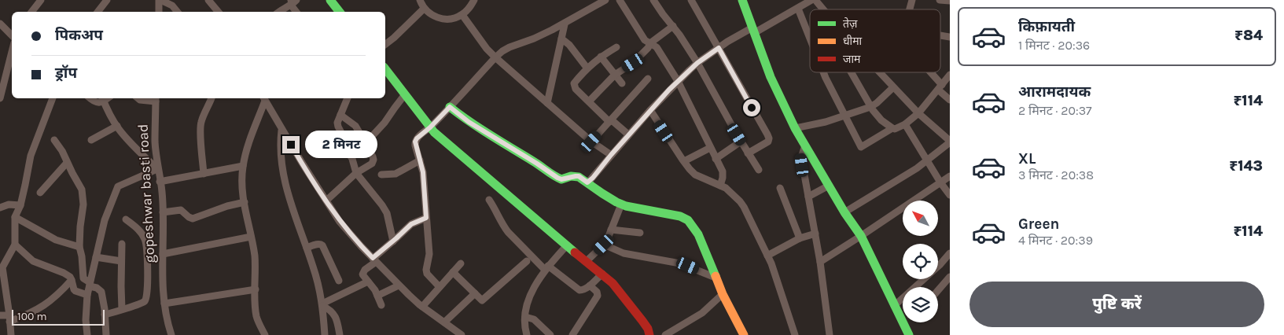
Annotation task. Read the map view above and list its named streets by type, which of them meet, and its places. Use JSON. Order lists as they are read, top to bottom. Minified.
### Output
{"streets":{"street":["gopeshwar basti road"]},"legend":["तेज़","धीमा","जाम"],"scale_bar":"100 m","north":"top left","page":{"list":[{"name":"किफ़ायती","note":"1 मिनट · 20:36","value":"₹84"},{"name":"आरामदायक","note":"2 मिनट · 20:37","value":"₹114"},{"name":"XL","note":"3 मिनट · 20:38","value":"₹143"},{"name":"Green","note":"4 मिनट · 20:39","value":"₹114"}],"banner":["पिकअप","ड्रॉप"],"bubble":"2 मिनट","buttons":"पुष्टि करें","scale":"100 m"}}
